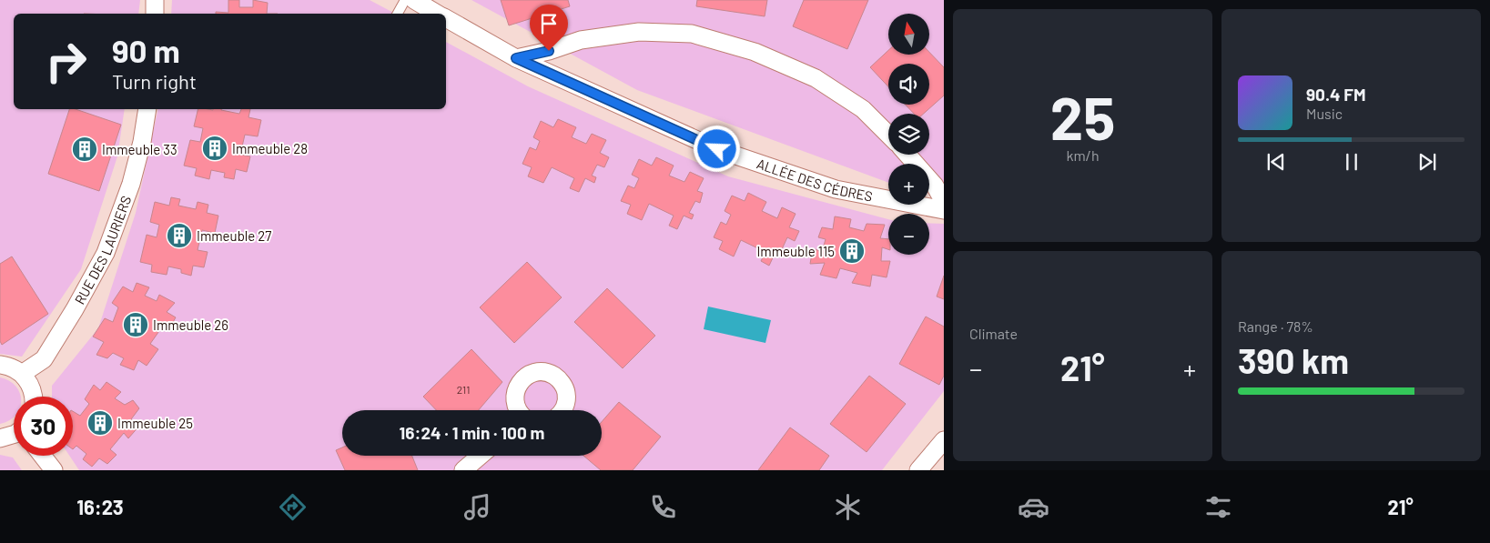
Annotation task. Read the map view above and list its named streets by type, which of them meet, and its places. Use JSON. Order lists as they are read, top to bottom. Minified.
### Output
{"streets":{"street":["ALLÉE DES CÉDRES","RUE DES LAURIERS"]},"places":{"building":["Immeuble 28","Immeuble 33","Immeuble 27","Immeuble 115","Immeuble 26","Immeuble 25"]},"house_numbers":["211"],"north":"top","page":{"tile":[["25","km/h"],"Climate",["Range · 78%","390 km"]],"map_buttons":["+","−"],"turn":["90 m","Turn right"],"song":["90.4 FM","Music"],"heat":["−","21°","+"],"limit":"30","trip":"16:24 · 1 min · 100 m","tabs":["16:23","21°"]}}
